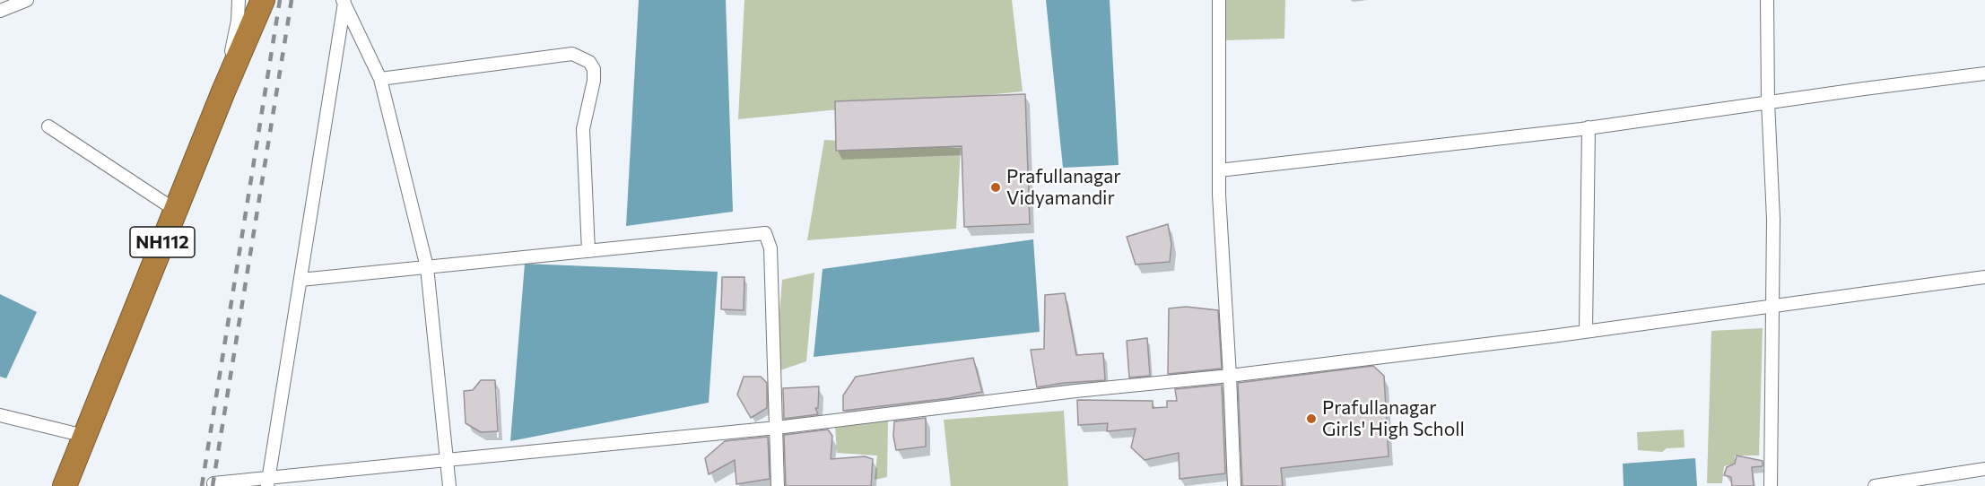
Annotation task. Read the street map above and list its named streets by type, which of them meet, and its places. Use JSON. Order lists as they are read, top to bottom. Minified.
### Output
{"streets":{"highway":["NH112"]},"places":["Prafullanagar Vidyamandir","Prafullanagar Girls' High Scholl"]}
